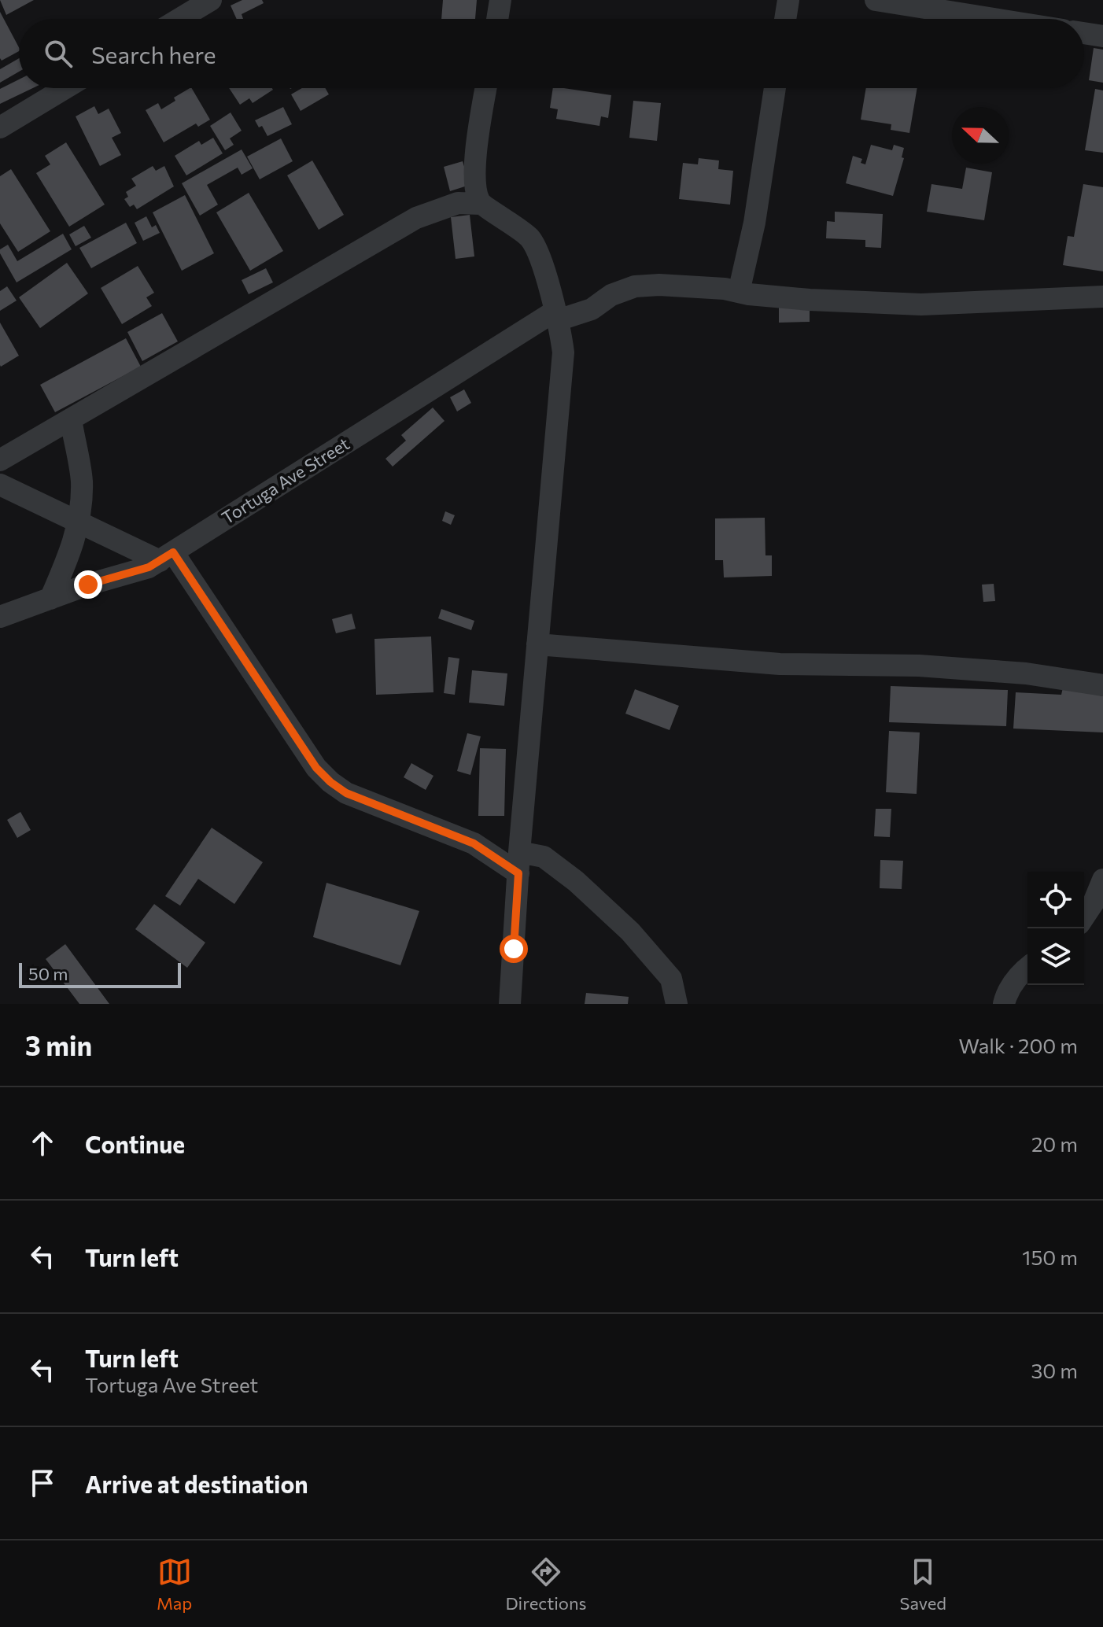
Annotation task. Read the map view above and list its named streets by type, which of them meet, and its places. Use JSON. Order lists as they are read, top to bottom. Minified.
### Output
{"streets":{"street":["Tortuga Ave Street"]},"scale_bar":"50 m","north":"left","page":{"search":"Search here","scale":"50 m","heading":["3 min","Walk · 200 m"],"list":[["Continue","20 m"],["Turn left","150 m"],["Turn left","Tortuga Ave Street","30 m"],"Arrive at destination"],"nav":["Map","Directions","Saved"]}}
